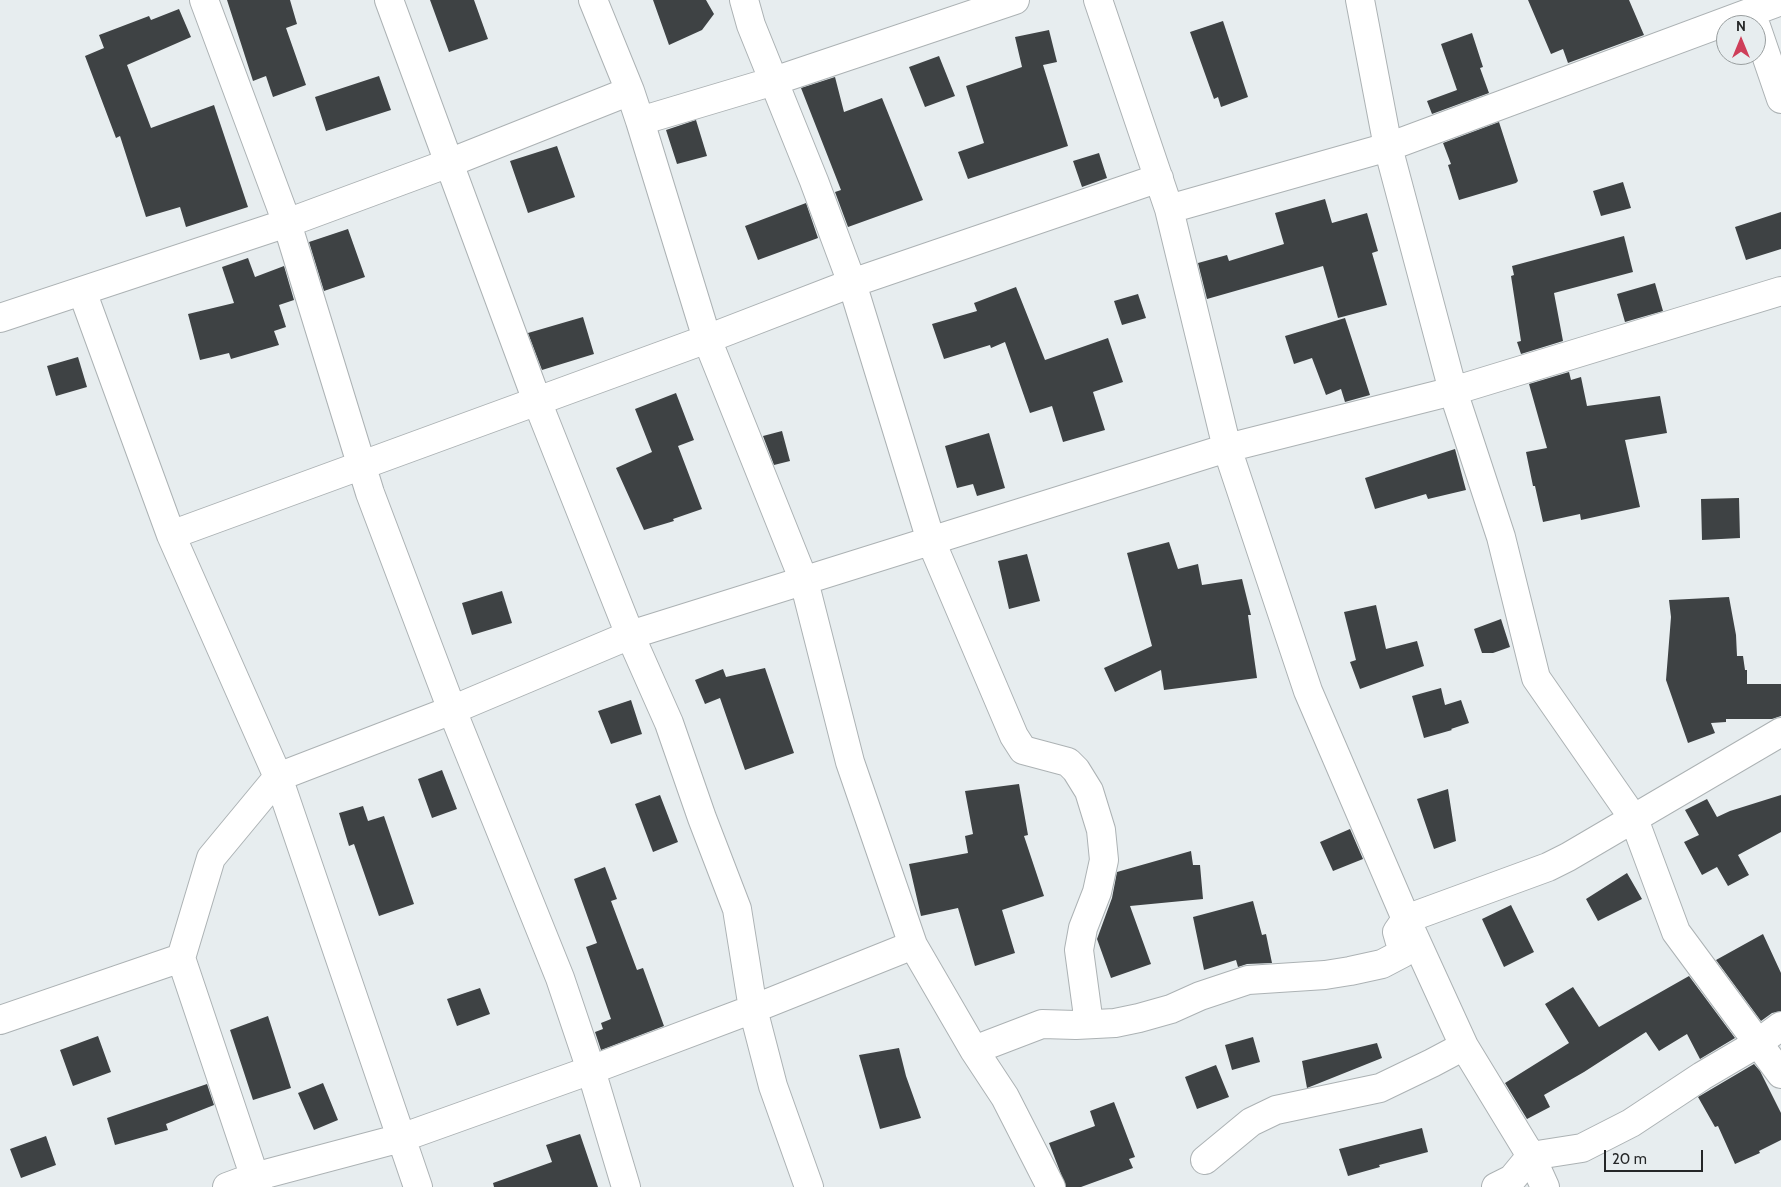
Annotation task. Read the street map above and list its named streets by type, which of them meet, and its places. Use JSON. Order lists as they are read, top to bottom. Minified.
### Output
{"scale_bar":"20 m","north":"top"}
